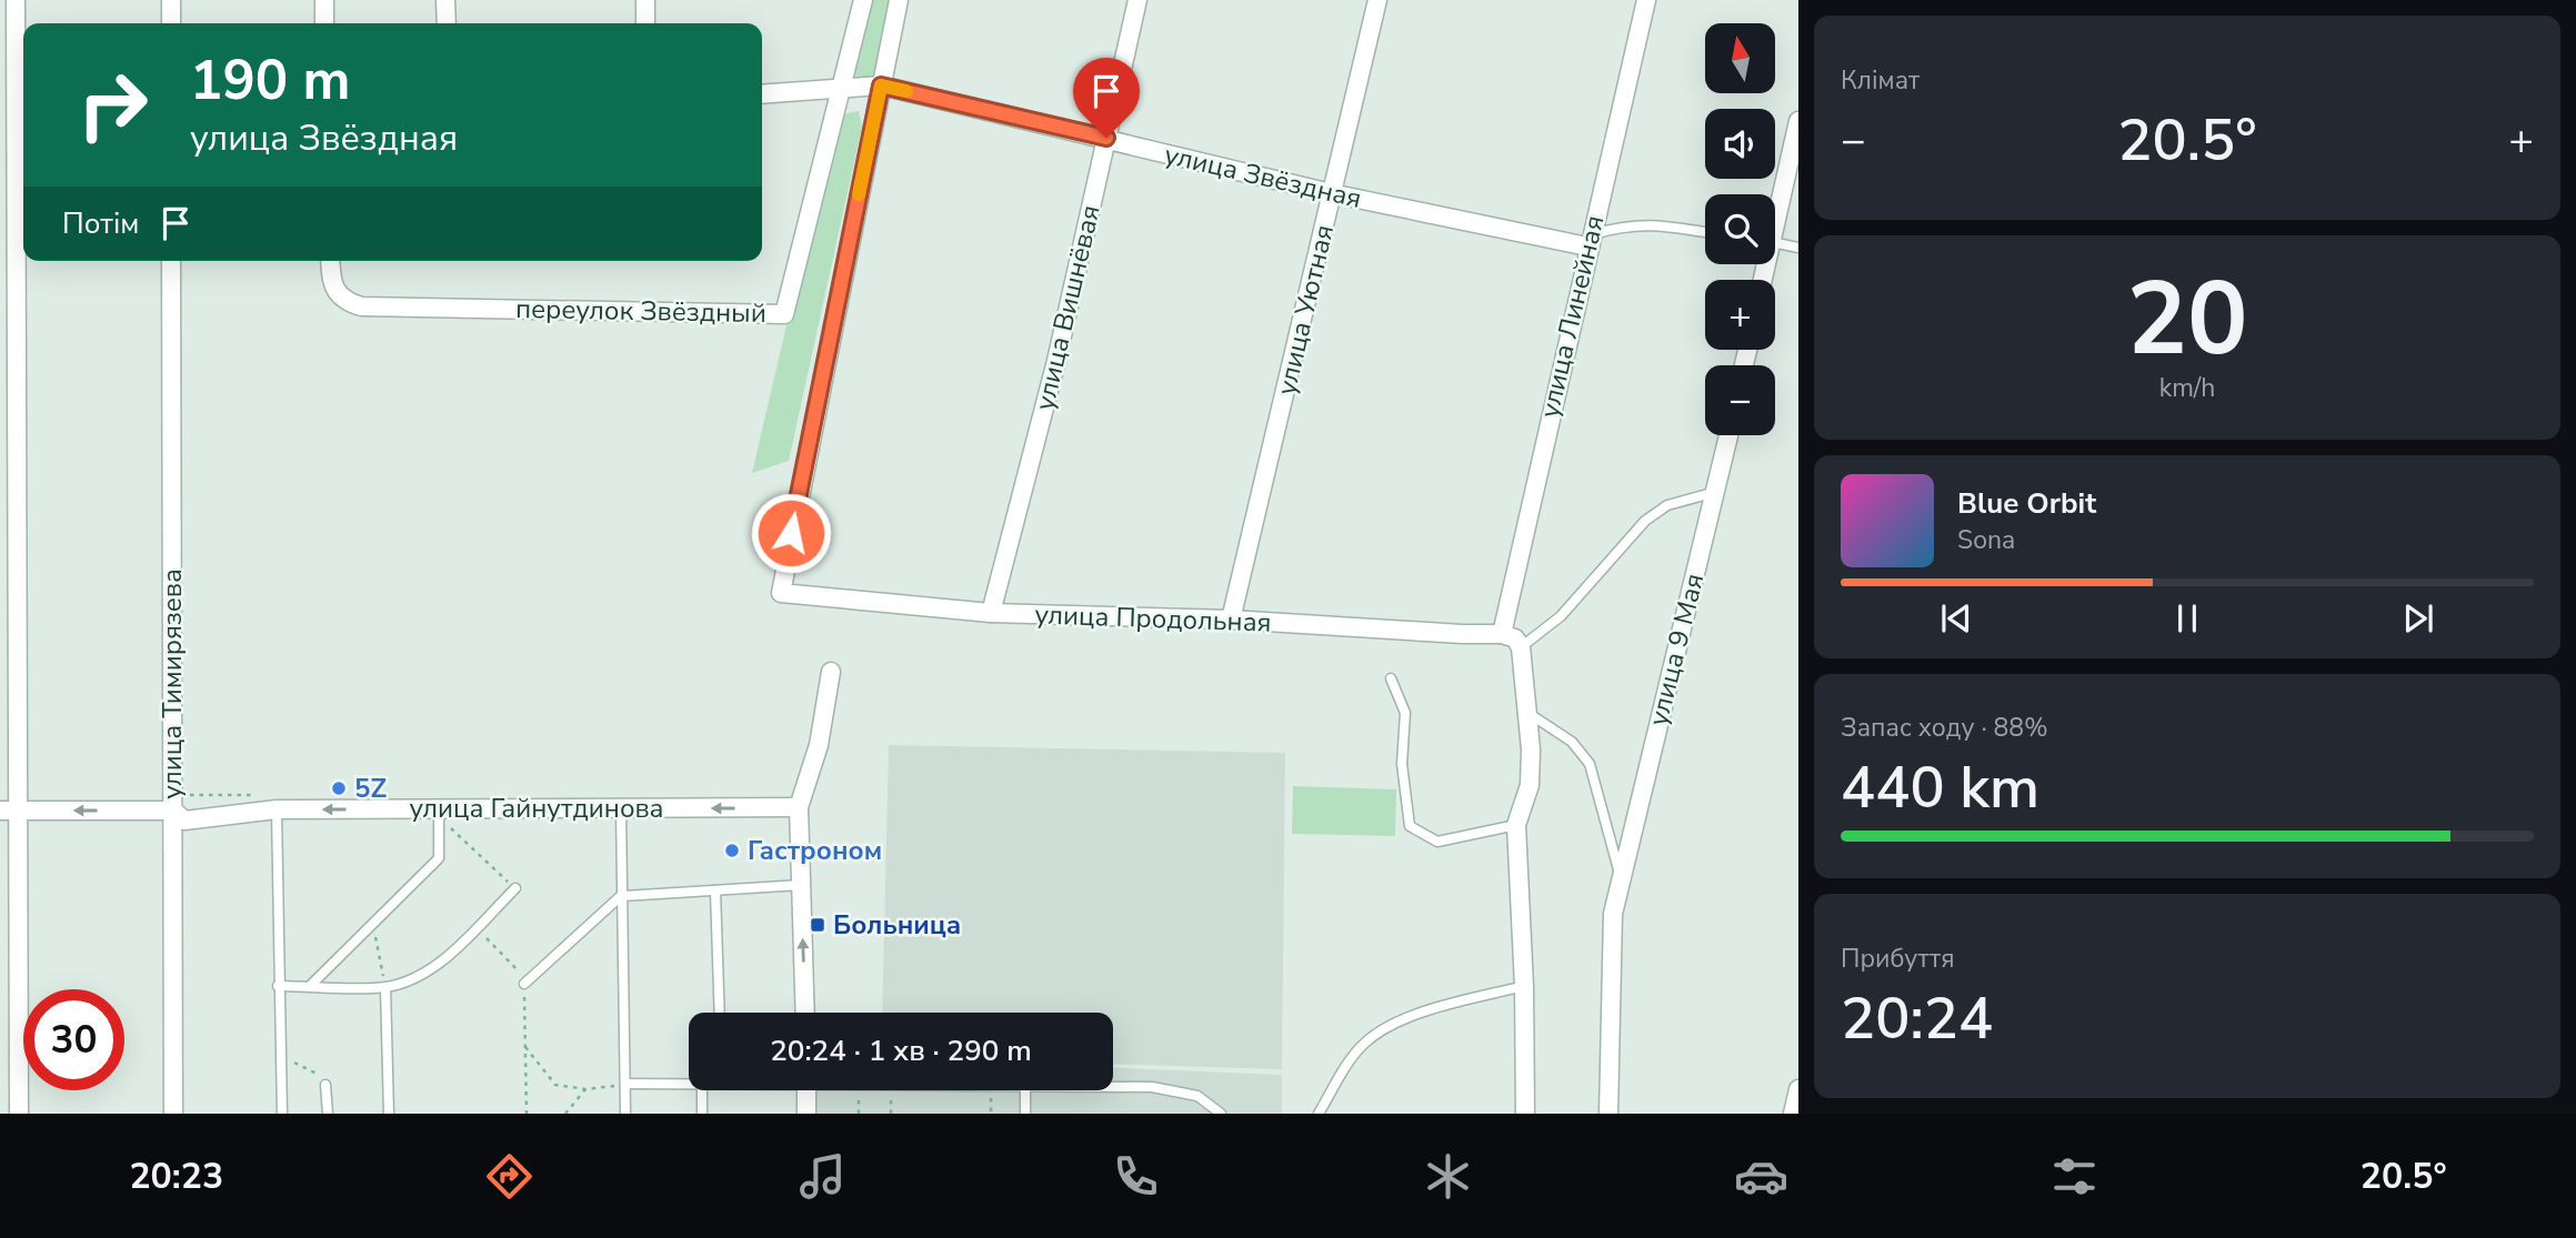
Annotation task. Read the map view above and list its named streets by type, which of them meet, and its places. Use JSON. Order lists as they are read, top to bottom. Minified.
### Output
{"streets":{"street":["улица Звёздная","улица Вишнёвая","улица Уютная","переулок Звёздный","улица Линейная","улица Продольная","улица 9 Мая","улица Тимирязева","улица Гайнутдинова"]},"crossings":[["улица Звёздная","улица Вишнёвая"],["улица Звёздная","улица Уютная"],["улица Звёздная","переулок Звёздный"],["улица Звёздная","улица Линейная"],["улица Звёздная","улица Продольная"],["улица Вишнёвая","улица Продольная"],["улица Уютная","улица Продольная"],["улица Линейная","улица Продольная"],["улица Тимирязева","улица Гайнутдинова"]],"one_way":["улица Гайнутдинова"],"places":{"other":["5Z","Гастроном"],"transit":["Больница"]},"north":"top","page":{"tile":["Клімат",["20","km/h"],["Запас ходу · 88%","440 km"],["Прибуття","20:24"]],"map_buttons":["+","−"],"turn":["190 m","улица Звёздная"],"heat":["−","20.5°","+"],"then":"Потім","song":["Blue Orbit","Sona"],"limit":"30","trip":"20:24 · 1 хв · 290 m","tabs":["20:23","20.5°"]}}
